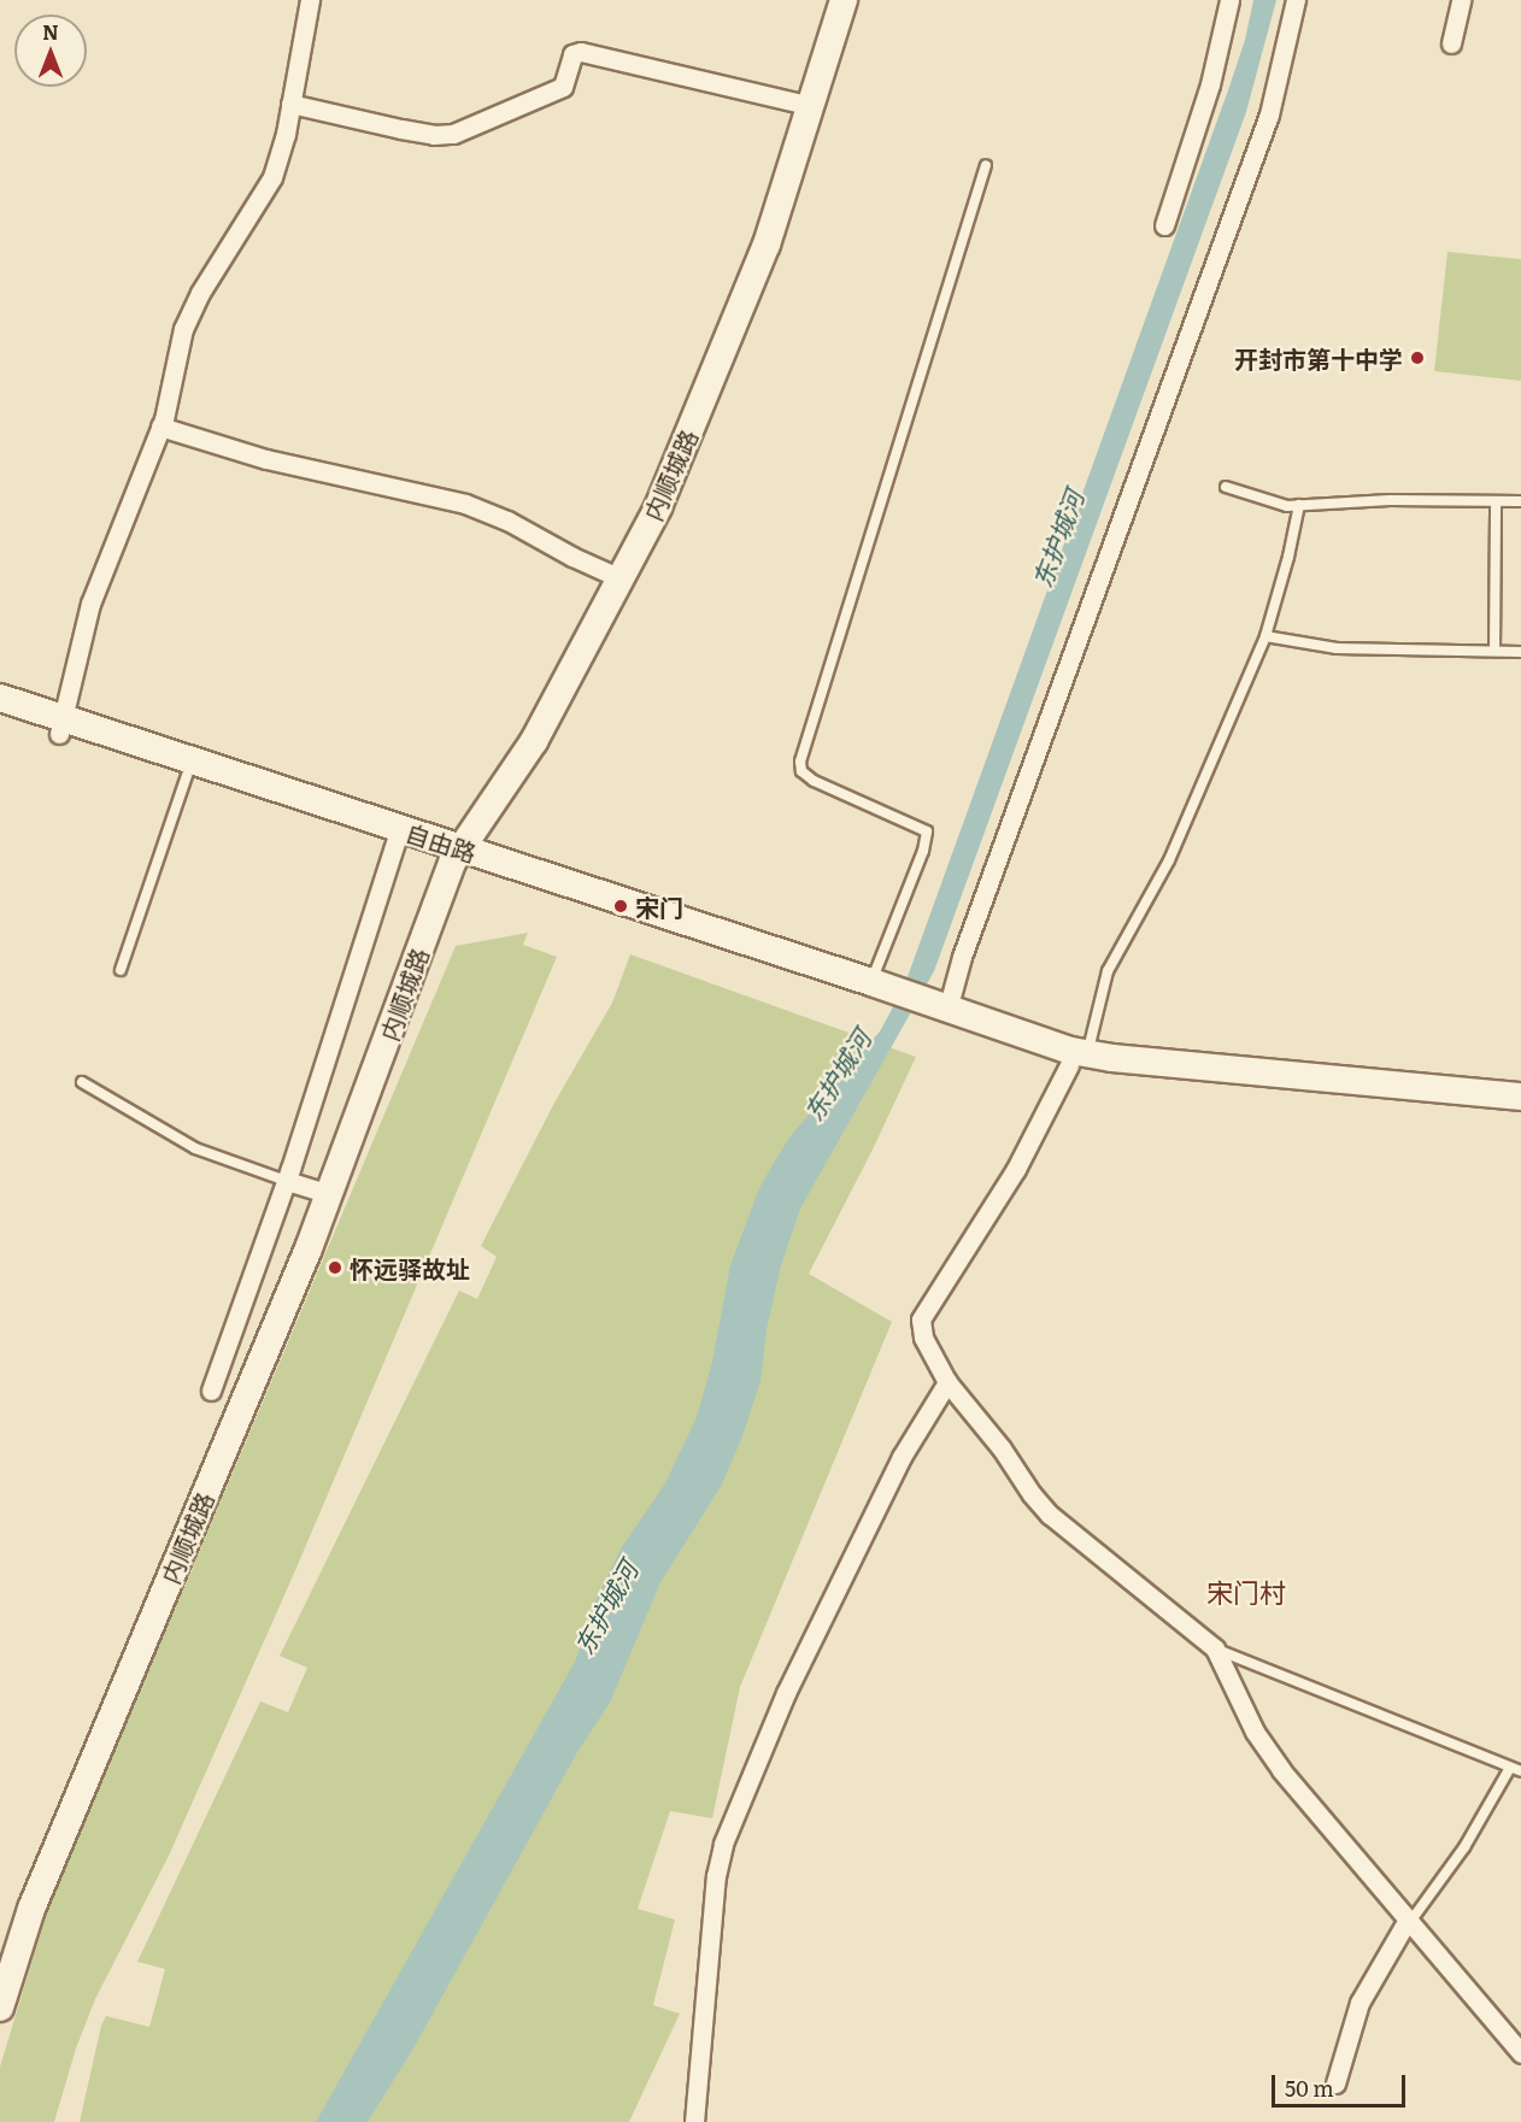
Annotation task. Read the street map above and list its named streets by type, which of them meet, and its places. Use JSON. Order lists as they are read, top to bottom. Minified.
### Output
{"streets":{"street":["内顺城路","自由路"]},"crossings":[["内顺城路","自由路"]],"districts":["宋门村"],"water":["东护城河"],"places":["开封市第十中学","宋门","怀远驿故址"],"scale_bar":"50 m","north":"top"}
